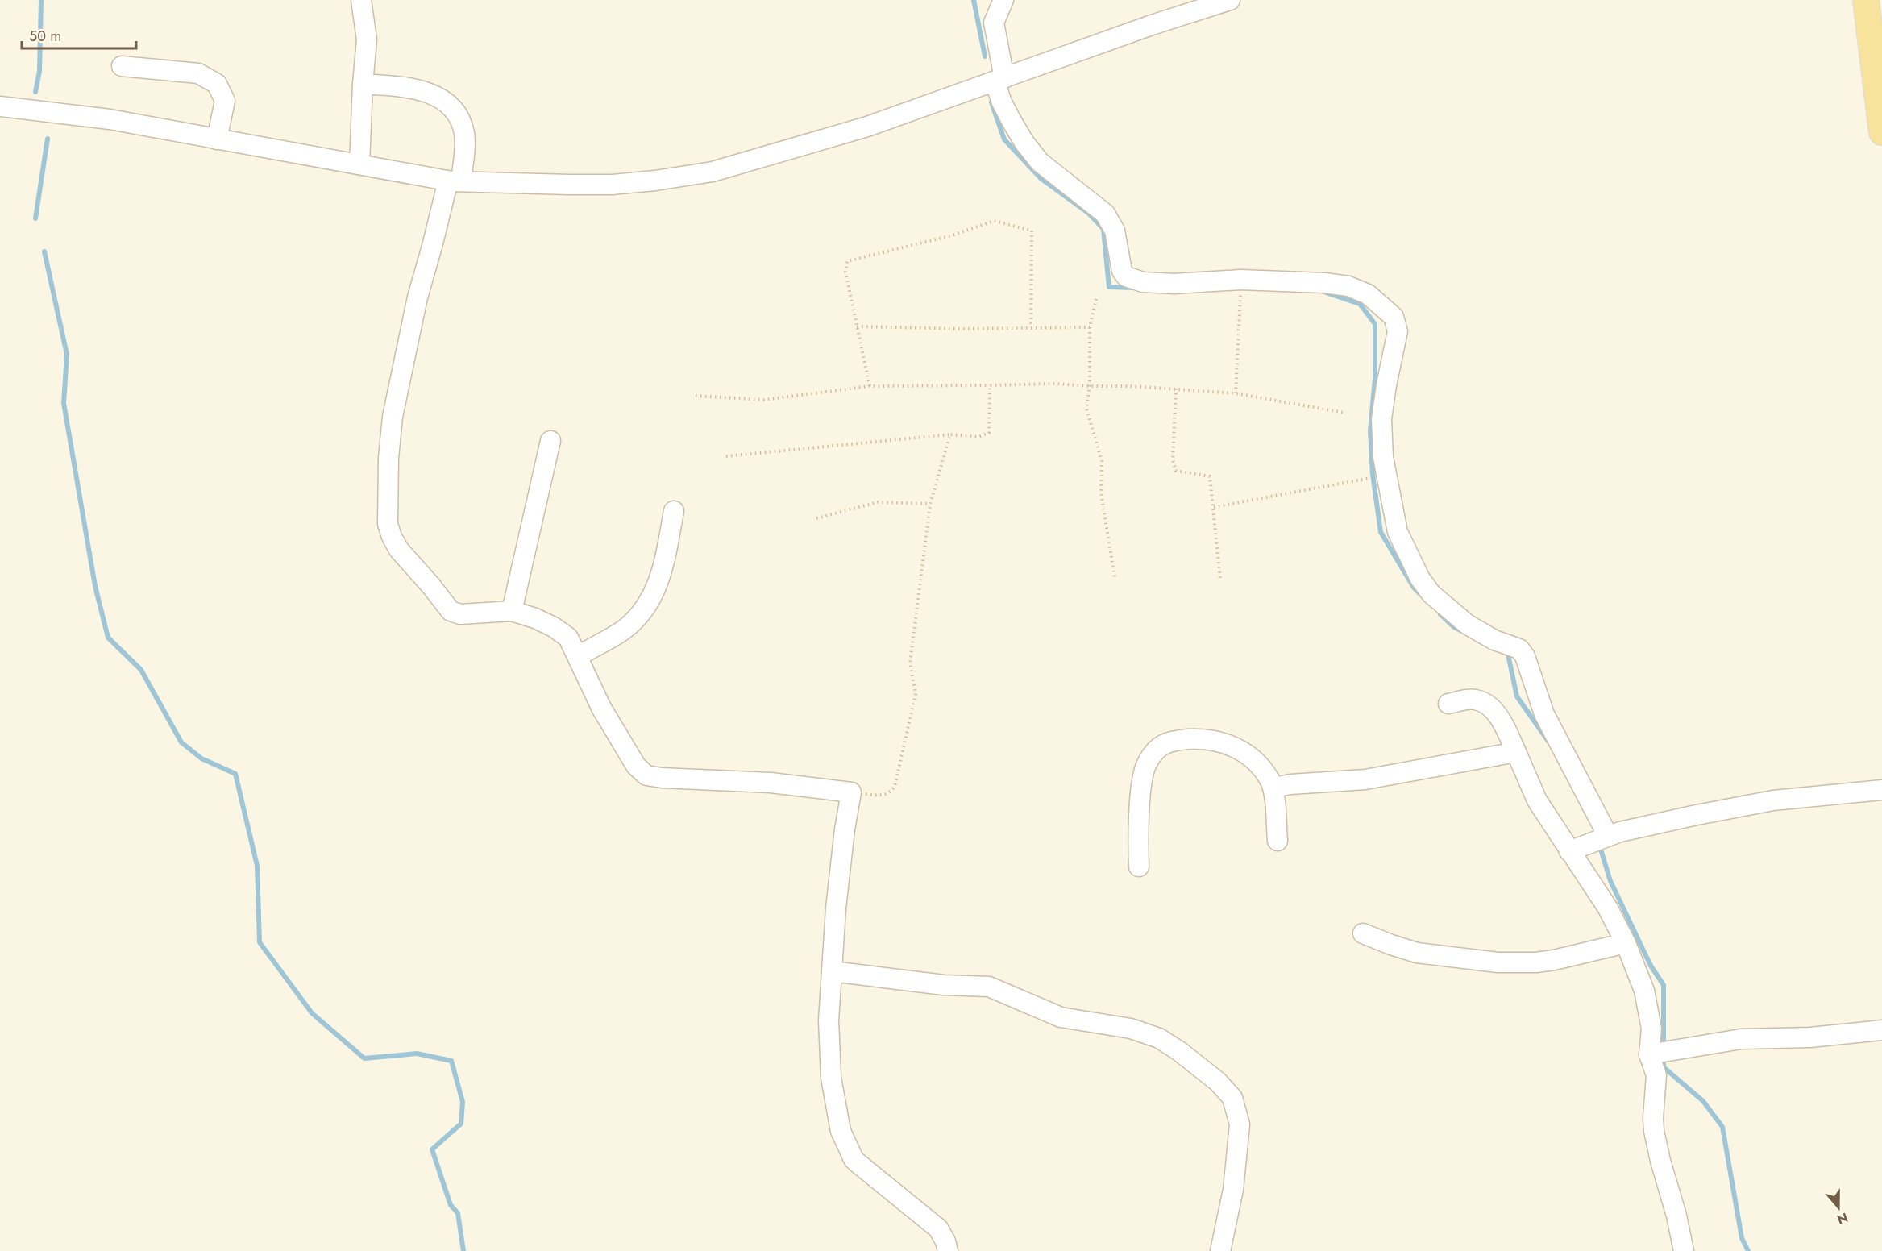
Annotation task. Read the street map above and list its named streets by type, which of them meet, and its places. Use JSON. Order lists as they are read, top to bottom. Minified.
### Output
{"scale_bar":"50 m","north":"bottom"}
